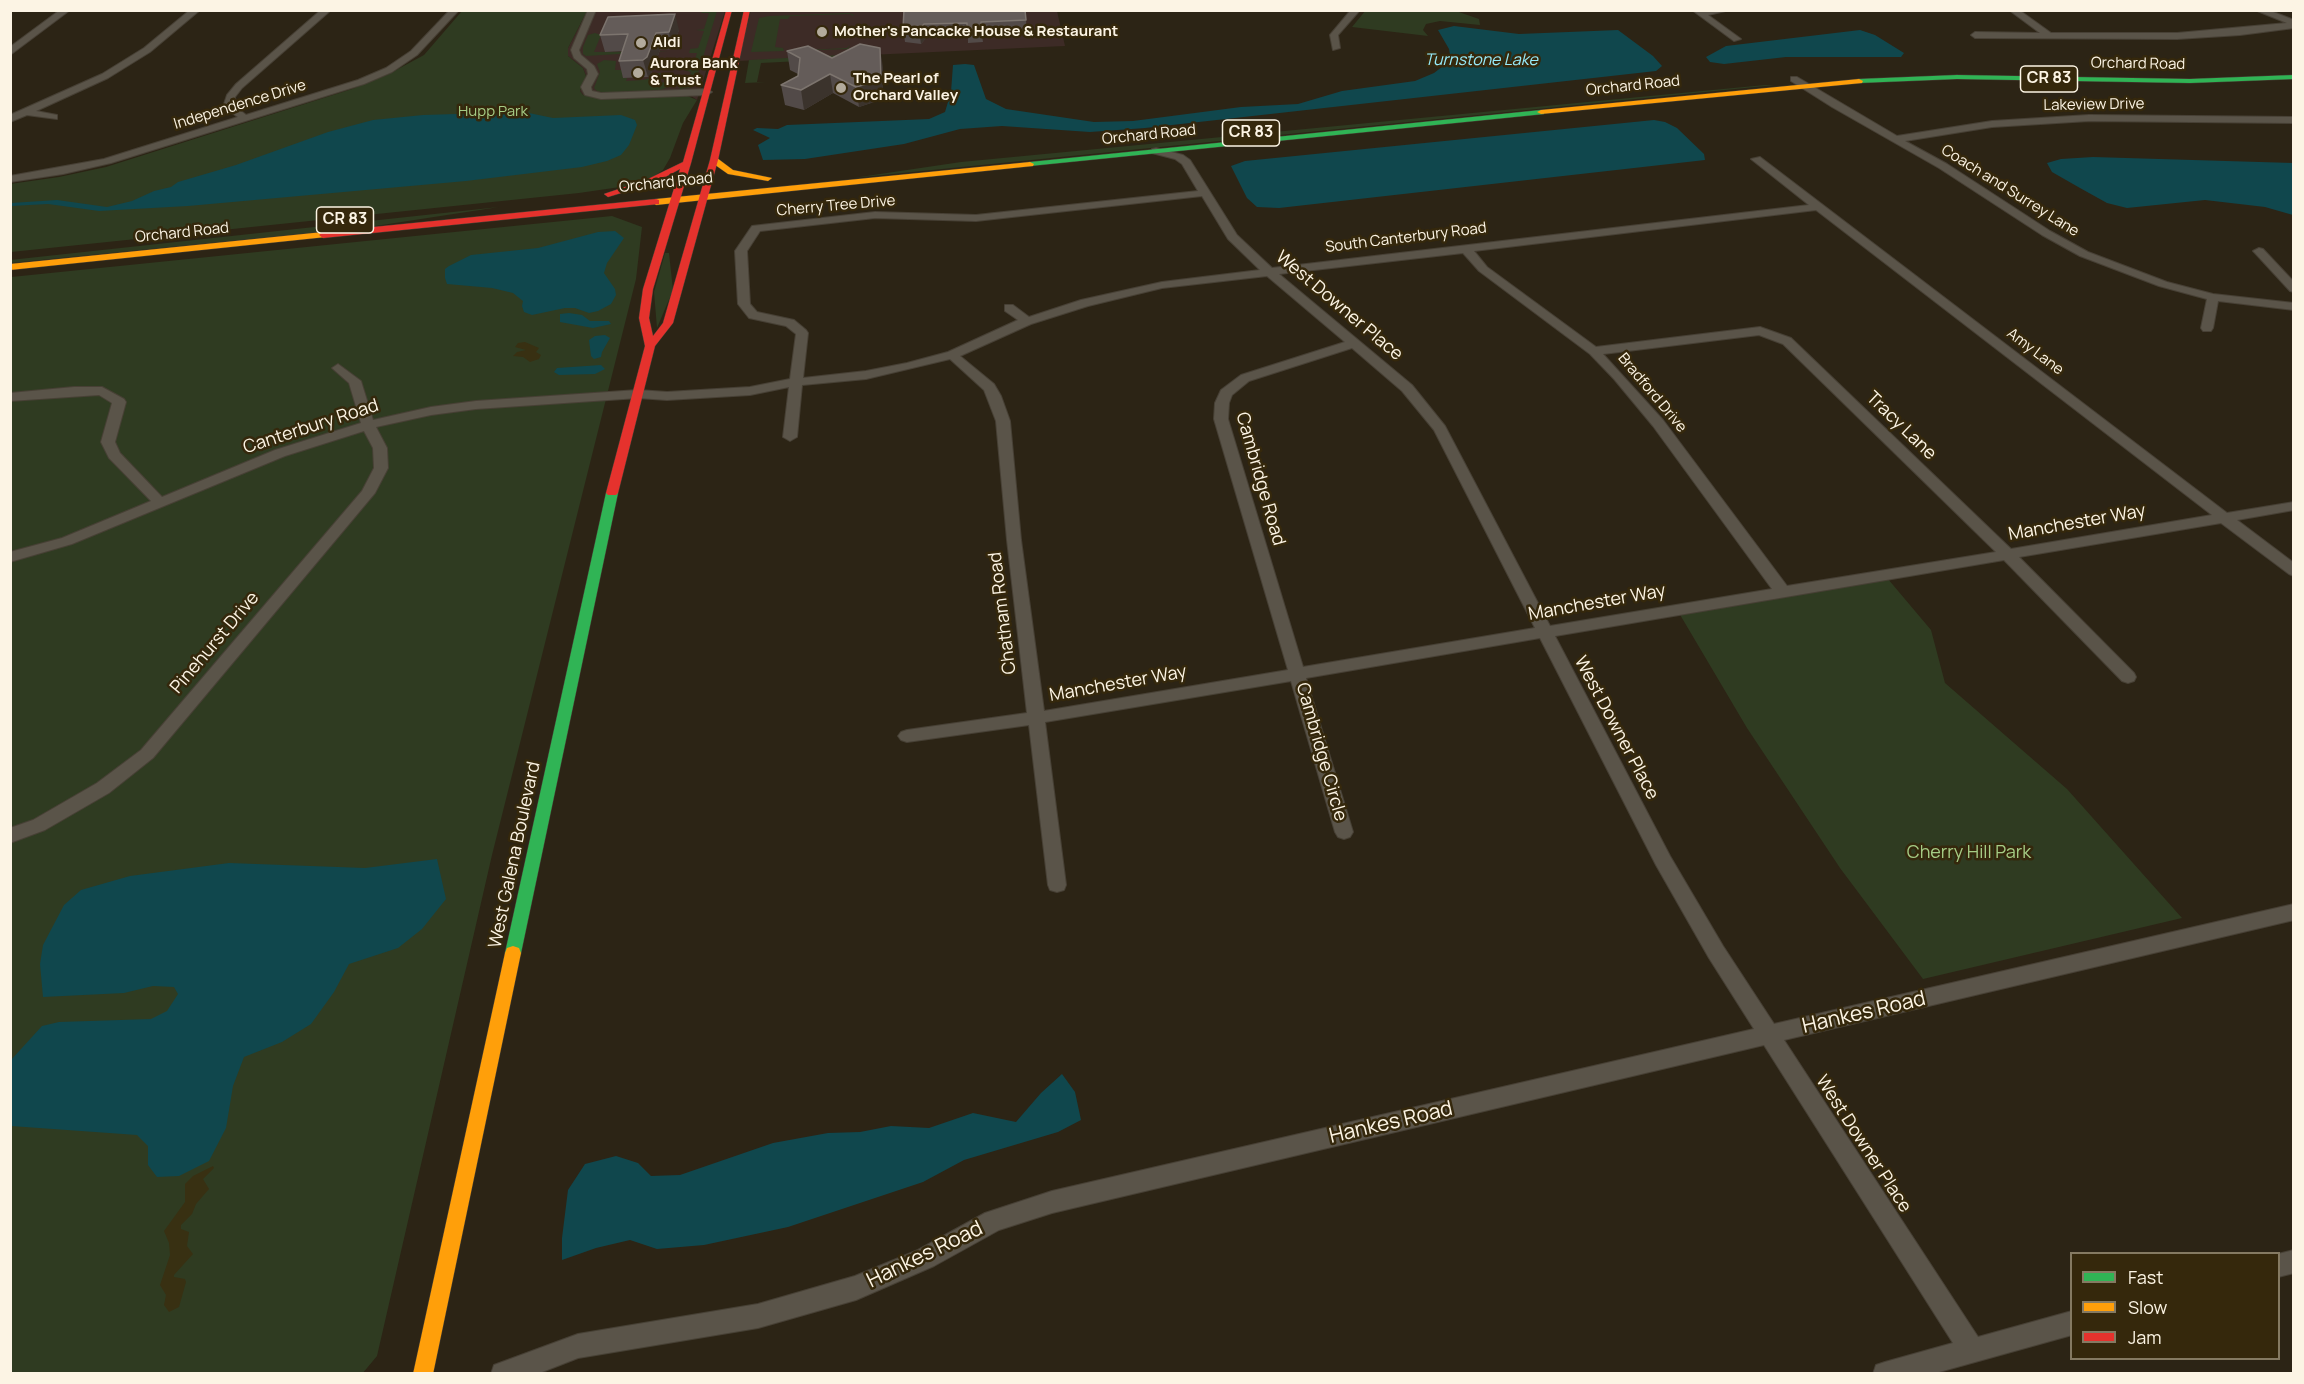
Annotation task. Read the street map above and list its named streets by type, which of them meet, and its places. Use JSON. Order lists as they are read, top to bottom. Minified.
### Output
{"streets":{"main road":["Orchard Road","CR 83","West Galena Boulevard"],"street":["Independence Drive","Lakeview Drive","Coach and Surrey Lane","Cherry Tree Drive","South Canterbury Road","West Downer Place","Amy Lane","Bradford Drive","Tracy Lane","Canterbury Road","Cambridge Road","Manchester Way","Chatham Road","Pinehurst Drive","Cambridge Circle","Hankes Road"]},"crossings":[["Orchard Road","Coach and Surrey Lane"],["Orchard Road","West Downer Place"],["Orchard Road","West Galena Boulevard"],["Lakeview Drive","Coach and Surrey Lane"],["Cherry Tree Drive","South Canterbury Road"],["Cherry Tree Drive","West Downer Place"],["South Canterbury Road","West Downer Place"],["South Canterbury Road","Amy Lane"],["South Canterbury Road","Bradford Drive"],["South Canterbury Road","Canterbury Road"],["South Canterbury Road","Chatham Road"],["South Canterbury Road","West Galena Boulevard"],["West Downer Place","Cambridge Road"],["West Downer Place","Manchester Way"],["West Downer Place","Hankes Road"],["Amy Lane","Manchester Way"],["Bradford Drive","Tracy Lane"],["Bradford Drive","Manchester Way"],["Tracy Lane","Manchester Way"],["Canterbury Road","Pinehurst Drive"],["Canterbury Road","West Galena Boulevard"],["Cambridge Road","Manchester Way"],["Cambridge Road","Cambridge Circle"],["Manchester Way","Chatham Road"],["Manchester Way","Cambridge Circle"]],"water":["Turnstone Lake"],"parks":["Hupp Park","Cherry Hill Park"],"places":["Mother's Pancacke House & Restaurant","Aldi","Aurora Bank & Trust","The Pearl of Orchard Valley"],"legend":["Fast","Slow","Jam"]}
